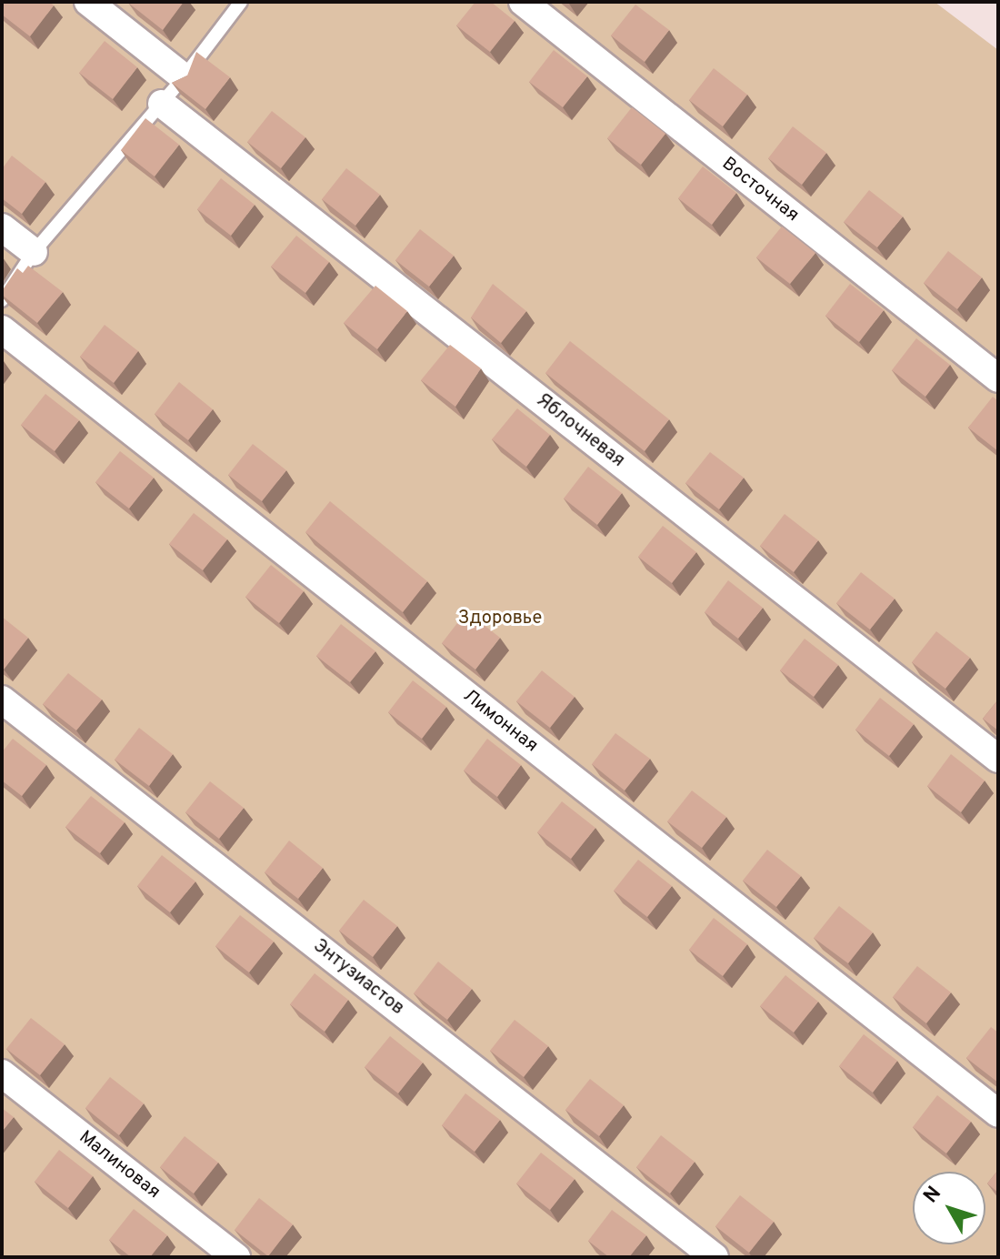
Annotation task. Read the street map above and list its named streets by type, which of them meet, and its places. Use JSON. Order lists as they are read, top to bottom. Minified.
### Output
{"streets":{"street":["Восточная","Яблочневая","Лимонная","Энтузиастов","Малиновая"]},"parks":["Здоровье"],"north":"top left"}
